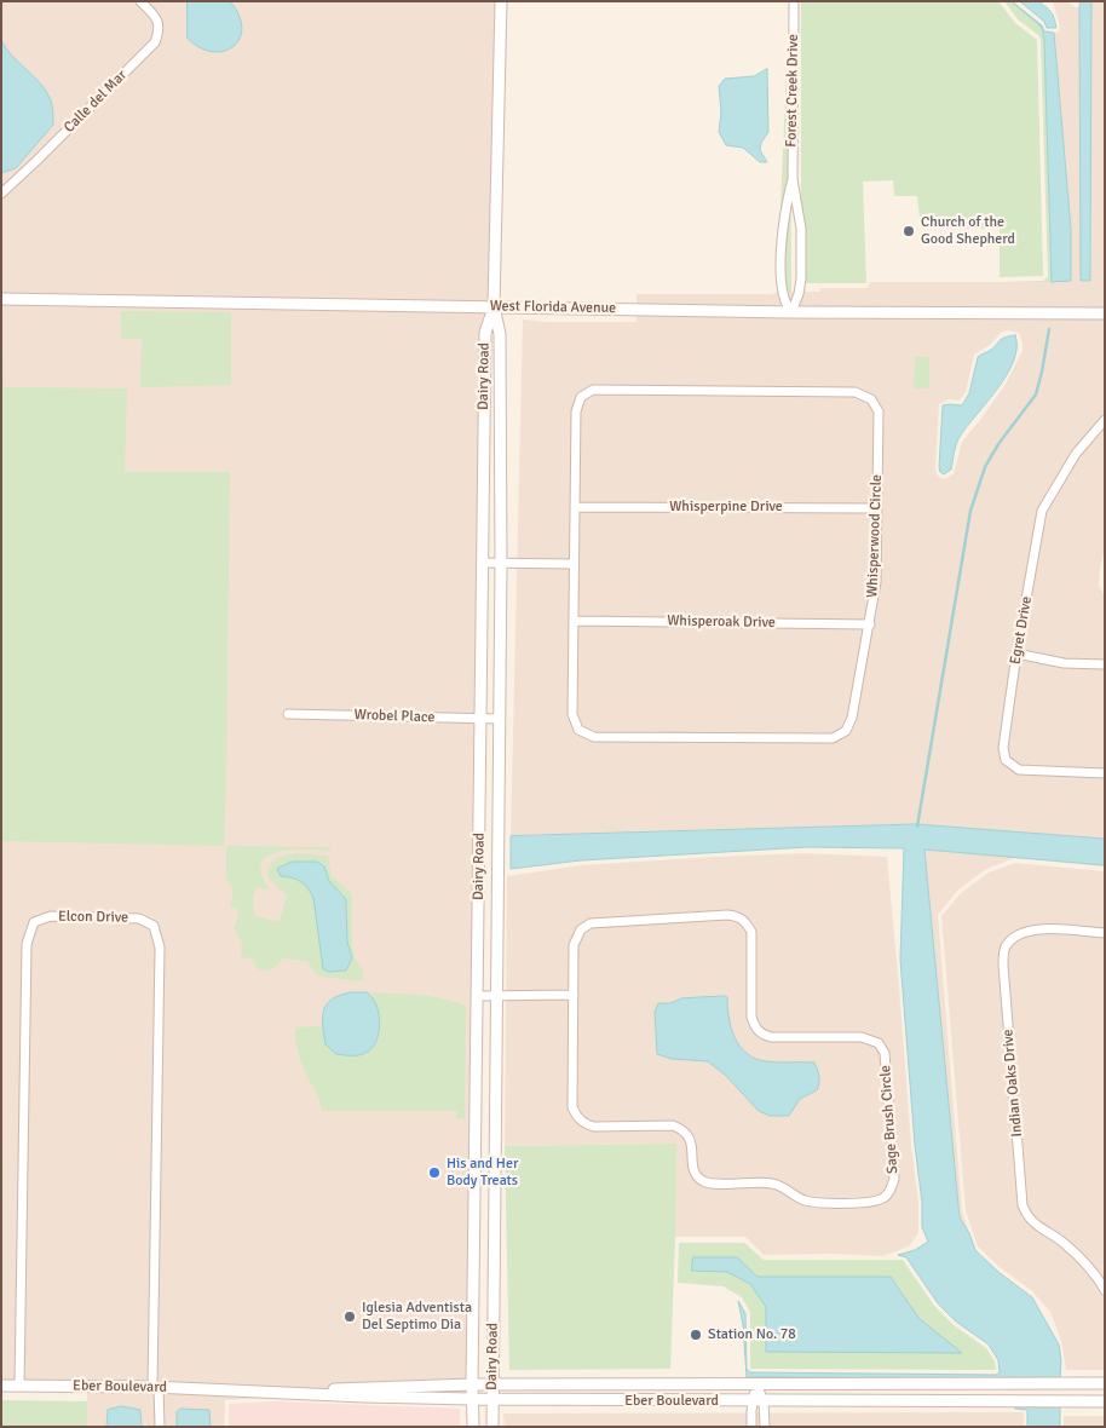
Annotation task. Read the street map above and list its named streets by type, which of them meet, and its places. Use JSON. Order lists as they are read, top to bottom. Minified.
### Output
{"streets":{"street":["Forest Creek Drive","Calle del Mar","West Florida Avenue","Dairy Road","Whisperpine Drive","Whisperwood Circle","Whisperoak Drive","Egret Drive","Wrobel Place","Elcon Drive","Indian Oaks Drive","Sage Brush Circle","Eber Boulevard"]},"crossings":[["Forest Creek Drive","West Florida Avenue"],["West Florida Avenue","Dairy Road"],["Dairy Road","Wrobel Place"],["Dairy Road","Eber Boulevard"],["Whisperpine Drive","Whisperwood Circle"],["Whisperwood Circle","Whisperoak Drive"],["Elcon Drive","Eber Boulevard"]],"places":["Church of the Good Shepherd","His and Her Body Treats","Iglesia Adventista Del Septimo Dia","Station No. 78"]}
